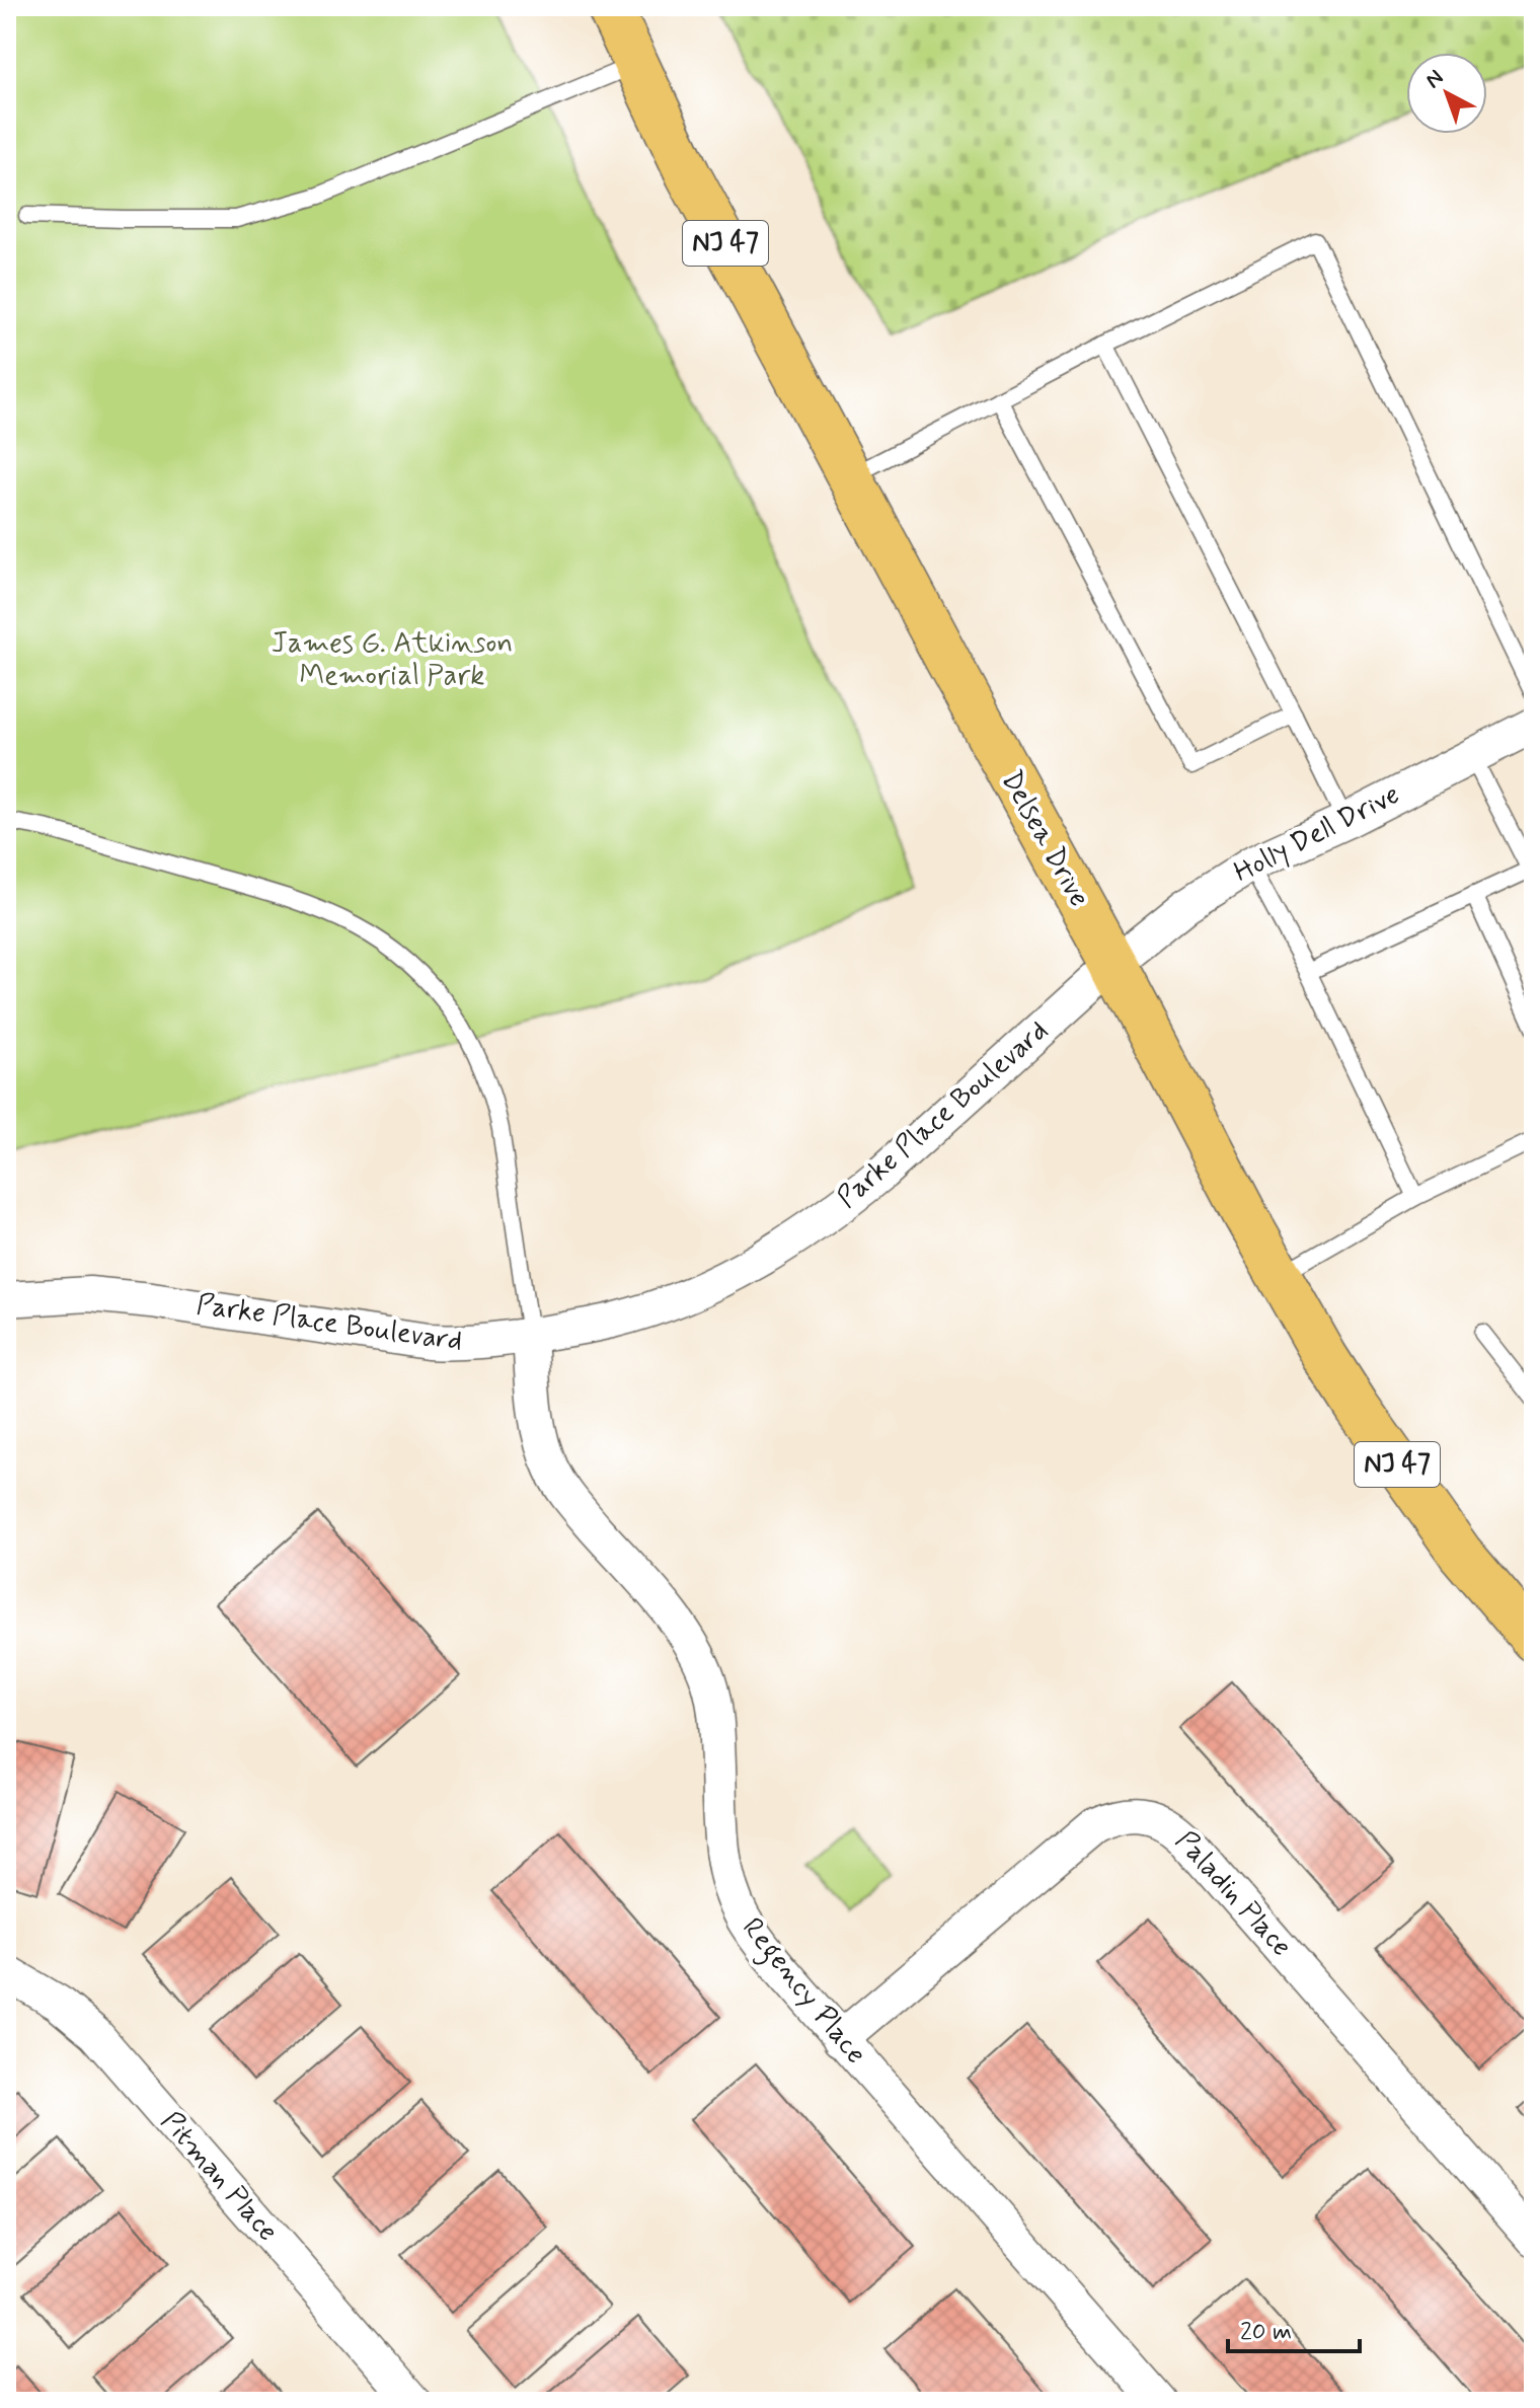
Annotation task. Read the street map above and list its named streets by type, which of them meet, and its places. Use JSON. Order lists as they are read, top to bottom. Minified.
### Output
{"streets":{"main road":["NJ 47","Delsea Drive"],"street":["Holly Dell Drive","Parke Place Boulevard","Paladin Place","Regency Place","Pitman Place"]},"crossings":[["Holly Dell Drive","Delsea Drive"],["Holly Dell Drive","Parke Place Boulevard"],["Delsea Drive","Parke Place Boulevard"],["Parke Place Boulevard","Regency Place"],["Paladin Place","Regency Place"]],"parks":["James G. Atkinson Memorial Park"],"scale_bar":"20 m","north":"top left"}
